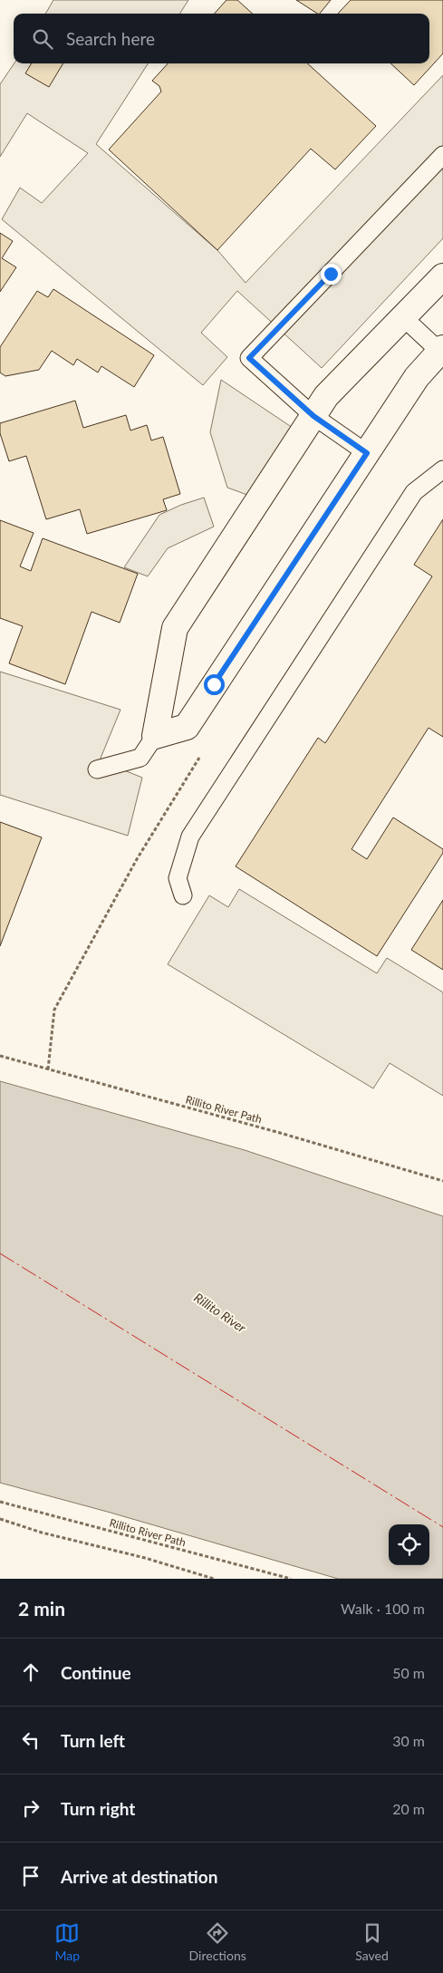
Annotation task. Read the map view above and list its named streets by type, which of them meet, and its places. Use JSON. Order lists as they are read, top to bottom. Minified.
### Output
{"streets":{"path":["Rillito River Path"]},"water":["Rillito River"],"page":{"search":"Search here","heading":["2 min","Walk · 100 m"],"list":[["Continue","50 m"],["Turn left","30 m"],["Turn right","20 m"],"Arrive at destination"],"nav":["Map","Directions","Saved"]}}
